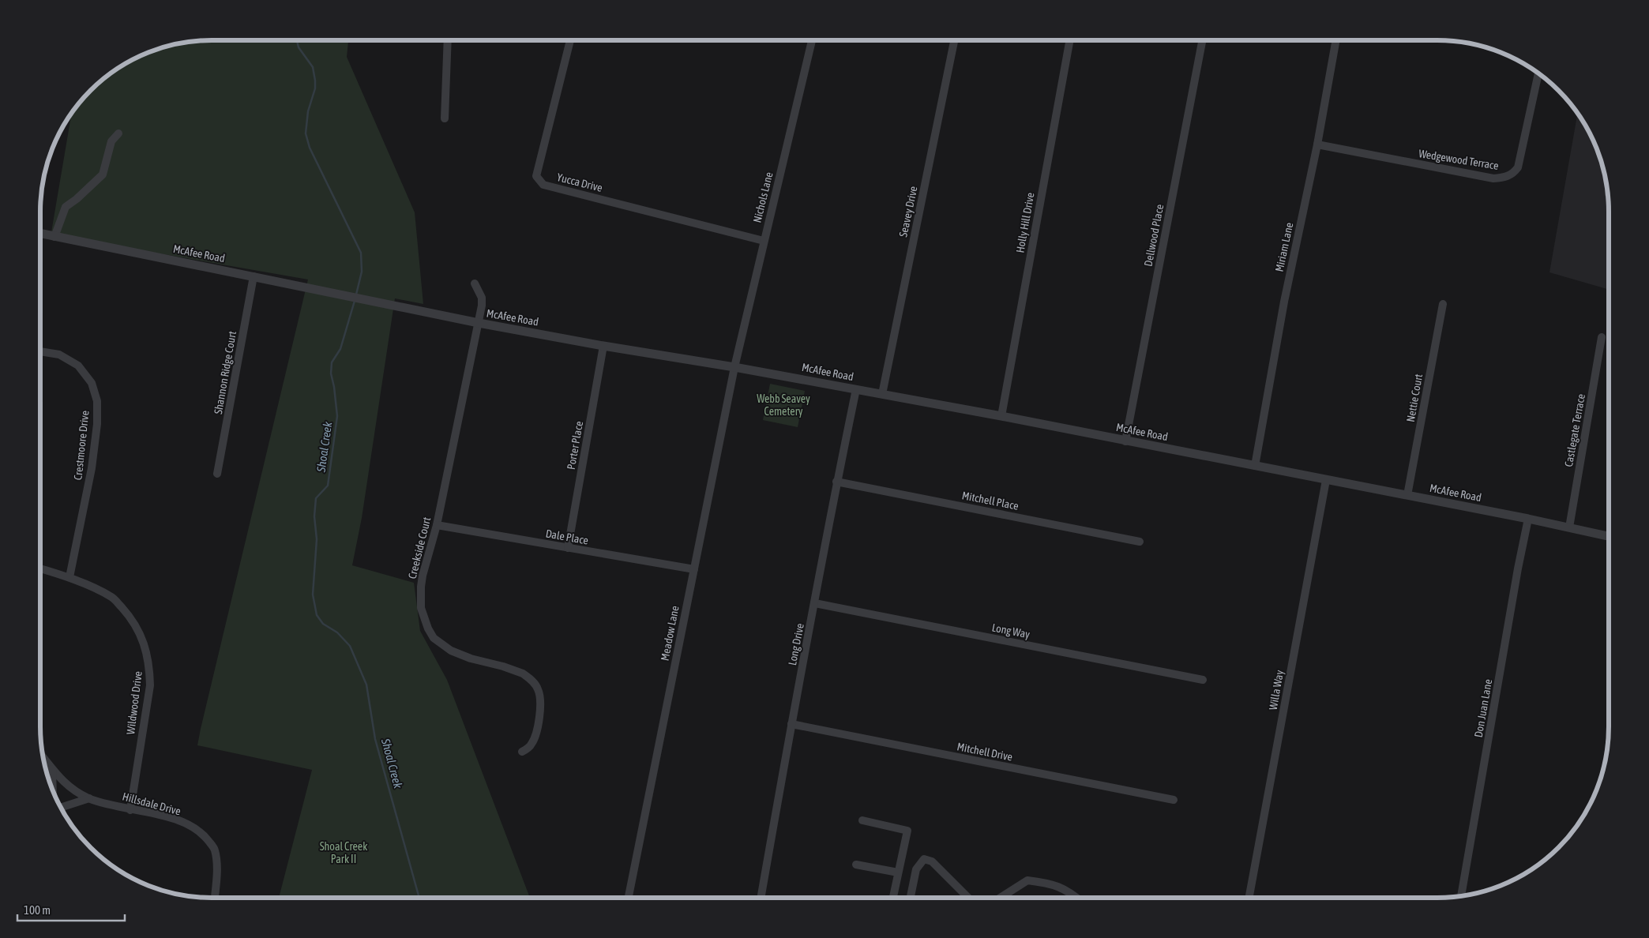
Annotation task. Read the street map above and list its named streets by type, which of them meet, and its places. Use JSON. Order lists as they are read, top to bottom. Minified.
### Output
{"streets":{"street":["Wedgewood Terrace","Yucca Drive","Nichols Lane","Seavey Drive","Holly Hill Drive","Dellwood Place","Miriam Lane","McAfee Road","Shannon Ridge Court","Nettie Court","Castlegate Terrace","Crestmoore Drive","Porter Place","Mitchell Place","Dale Place","Creekside Court","Long Way","Meadow Lane","Long Drive","Willa Way","Wildwood Drive","Don Juan Lane","Mitchell Drive","Hillsdale Drive"]},"crossings":[["Wedgewood Terrace","Miriam Lane"],["Yucca Drive","Nichols Lane"],["Nichols Lane","McAfee Road"],["Nichols Lane","Meadow Lane"],["Seavey Drive","McAfee Road"],["Holly Hill Drive","McAfee Road"],["Dellwood Place","McAfee Road"],["Miriam Lane","McAfee Road"],["McAfee Road","Shannon Ridge Court"],["McAfee Road","Nettie Court"],["McAfee Road","Castlegate Terrace"],["McAfee Road","Porter Place"],["McAfee Road","Creekside Court"],["McAfee Road","Meadow Lane"],["McAfee Road","Long Drive"],["McAfee Road","Willa Way"],["McAfee Road","Don Juan Lane"],["Crestmoore Drive","Wildwood Drive"],["Porter Place","Dale Place"],["Mitchell Place","Long Drive"],["Dale Place","Creekside Court"],["Dale Place","Meadow Lane"],["Long Way","Long Drive"],["Long Drive","Mitchell Drive"],["Wildwood Drive","Hillsdale Drive"]],"water":["Shoal Creek"],"parks":["Webb Seavey Cemetery","Shoal Creek Park II"],"scale_bar":"100 m"}
